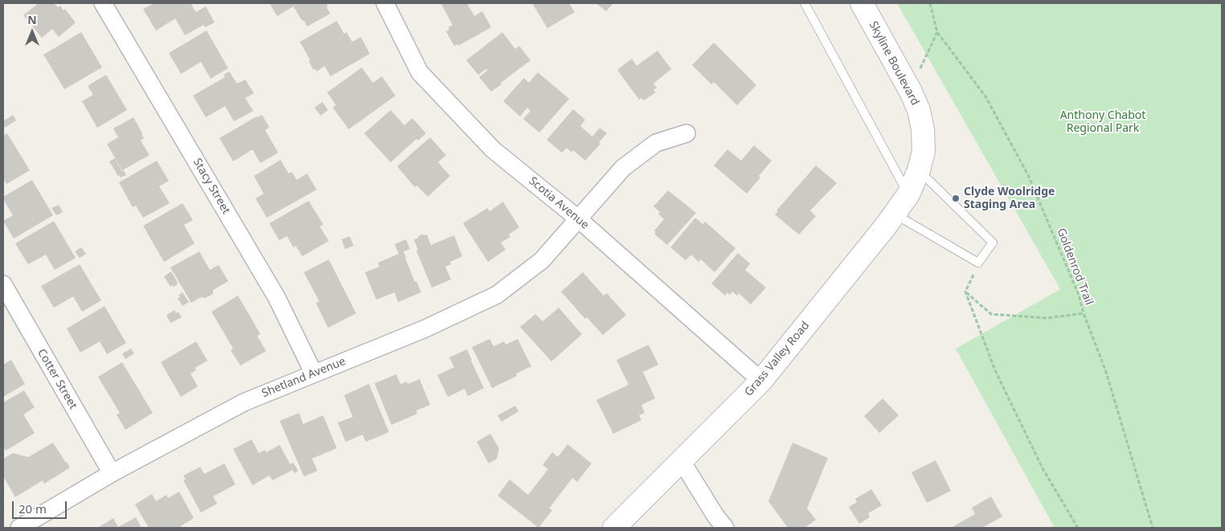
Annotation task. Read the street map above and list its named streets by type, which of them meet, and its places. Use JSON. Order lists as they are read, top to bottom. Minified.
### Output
{"streets":{"main road":["Skyline Boulevard","Grass Valley Road"],"street":["Stacy Street","Scotia Avenue","Shetland Avenue","Cotter Street"],"path":["Goldenrod Trail"]},"crossings":[["Skyline Boulevard","Grass Valley Road"],["Stacy Street","Shetland Avenue"],["Scotia Avenue","Grass Valley Road"],["Scotia Avenue","Shetland Avenue"],["Shetland Avenue","Cotter Street"]],"parks":["Anthony Chabot Regional Park"],"places":["Clyde Woolridge Staging Area"],"scale_bar":"20 m","north":"top"}
